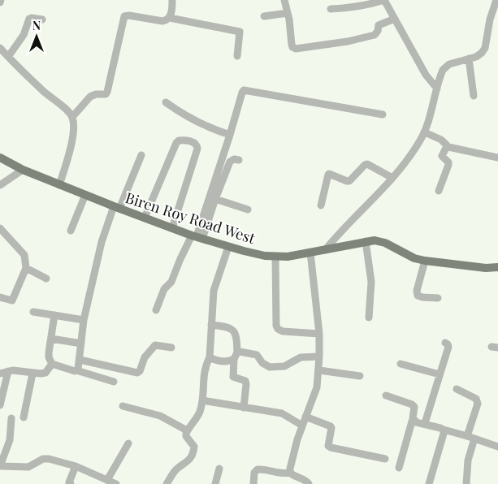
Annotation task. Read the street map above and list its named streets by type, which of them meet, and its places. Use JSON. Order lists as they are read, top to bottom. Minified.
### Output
{"streets":{"main road":["Biren Roy Road West"]},"north":"top"}
